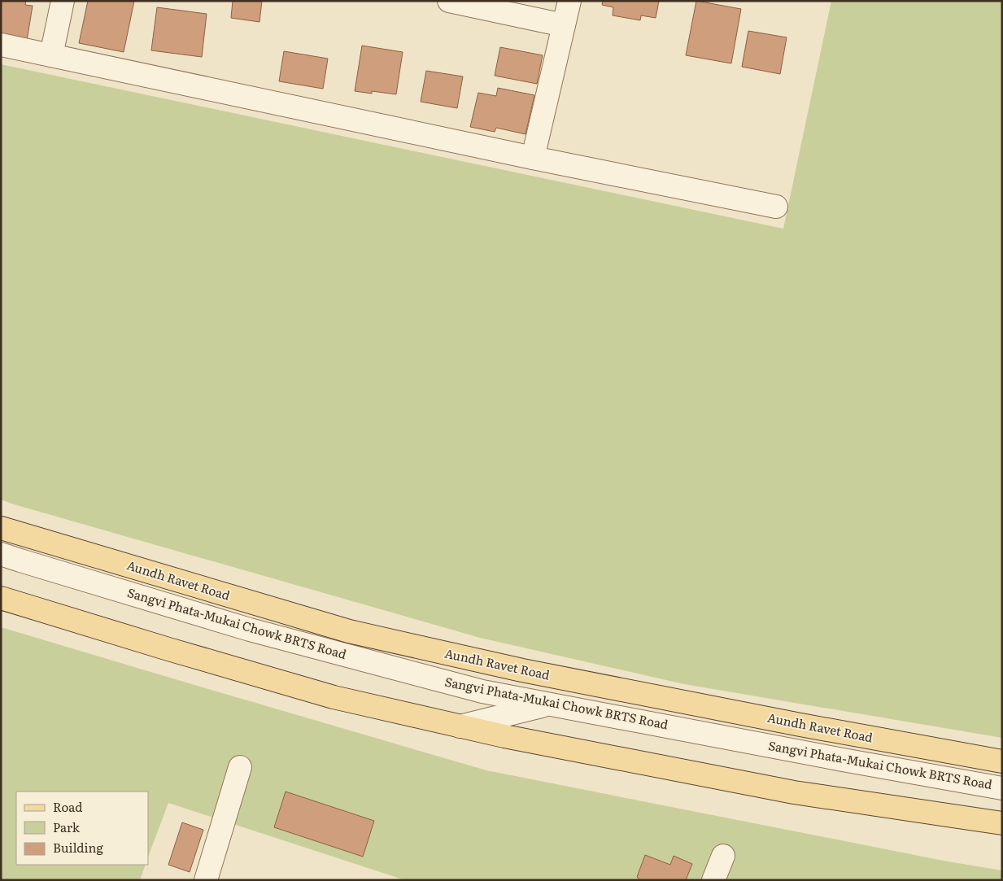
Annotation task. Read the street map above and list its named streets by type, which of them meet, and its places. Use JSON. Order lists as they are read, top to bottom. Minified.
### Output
{"streets":{"main road":["Aundh Ravet Road"],"lane":["Sangvi Phata-Mukai Chowk BRTS Road"]},"legend":["Road","Park","Building"]}
